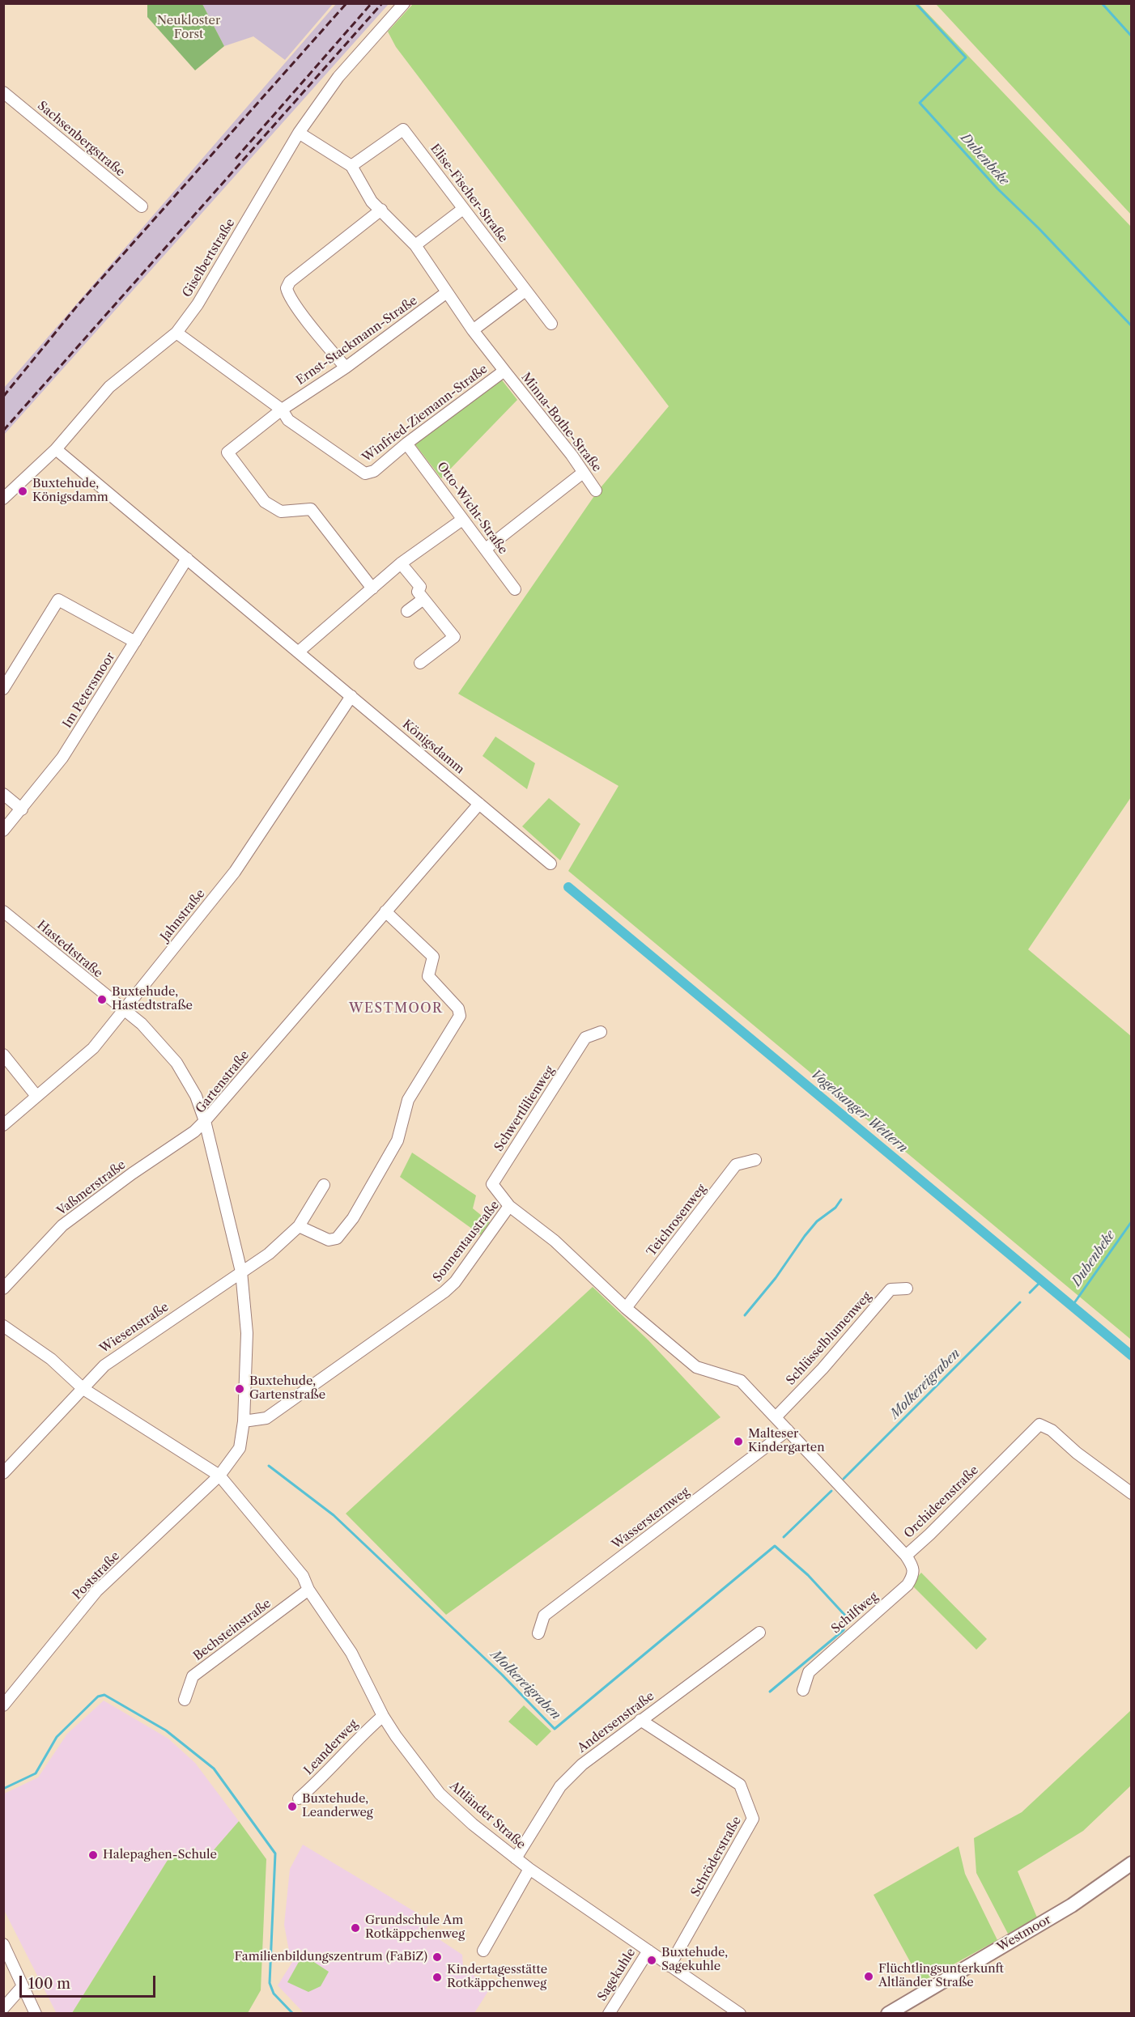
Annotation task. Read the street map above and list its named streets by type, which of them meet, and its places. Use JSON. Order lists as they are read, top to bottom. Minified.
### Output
{"streets":{"street":["Sachsenbergstraße","Elise-Fischer-Straße","Giselbertstraße","Ernst-Stackmann-Straße","Winfried-Ziemann-Straße","Minna-Bothe-Straße","Otto-Wicht-Straße","Im Petersmoor","Königsdamm","Jahnstraße","Hastedtstraße","Gartenstraße","Schwertlilienweg","Vaßmerstraße","Teichrosenweg","Sonnentaustraße","Wiesenstraße","Schlüsselblumenweg","Orchideenstraße","Wassersternweg","Poststraße","Schilfweg","Bechsteinstraße","Andersenstraße","Leanderweg","Altländer Straße","Schröderstraße","Westmoor","Sagekuhle"]},"crossings":[["Elise-Fischer-Straße","Winfried-Ziemann-Straße"],["Giselbertstraße","Winfried-Ziemann-Straße"],["Giselbertstraße","Königsdamm"],["Ernst-Stackmann-Straße","Winfried-Ziemann-Straße"],["Winfried-Ziemann-Straße","Minna-Bothe-Straße"],["Winfried-Ziemann-Straße","Otto-Wicht-Straße"],["Im Petersmoor","Königsdamm"],["Königsdamm","Jahnstraße"],["Königsdamm","Gartenstraße"],["Jahnstraße","Hastedtstraße"],["Hastedtstraße","Gartenstraße"],["Hastedtstraße","Vaßmerstraße"],["Gartenstraße","Vaßmerstraße"],["Gartenstraße","Sonnentaustraße"],["Gartenstraße","Wiesenstraße"],["Gartenstraße","Poststraße"],["Gartenstraße","Altländer Straße"],["Schwertlilienweg","Sonnentaustraße"],["Teichrosenweg","Sonnentaustraße"],["Sonnentaustraße","Orchideenstraße"],["Wiesenstraße","Altländer Straße"],["Schlüsselblumenweg","Orchideenstraße"],["Orchideenstraße","Wassersternweg"],["Orchideenstraße","Schilfweg"],["Poststraße","Altländer Straße"],["Bechsteinstraße","Altländer Straße"],["Andersenstraße","Altländer Straße"],["Andersenstraße","Schröderstraße"],["Leanderweg","Altländer Straße"],["Altländer Straße","Schröderstraße"],["Altländer Straße","Sagekuhle"]],"districts":["WESTMOOR"],"water":["Dubenbeke","Vogelsanger Wettern","Molkereigraben"],"parks":["Neukloster Forst"],"places":["Buxtehude, Königsdamm","Buxtehude, Hastedtstraße","Buxtehude, Gartenstraße","Malteser Kindergarten","Buxtehude, Leanderweg","Halepaghen-Schule","Grundschule Am Rotkäppchenweg","Familienbildungszentrum (FaBiZ)","Buxtehude, Sagekuhle","Flüchtlingsunterkunft Altländer Straße","Kindertagesstätte Rotkäppchenweg"],"scale_bar":"100 m"}
